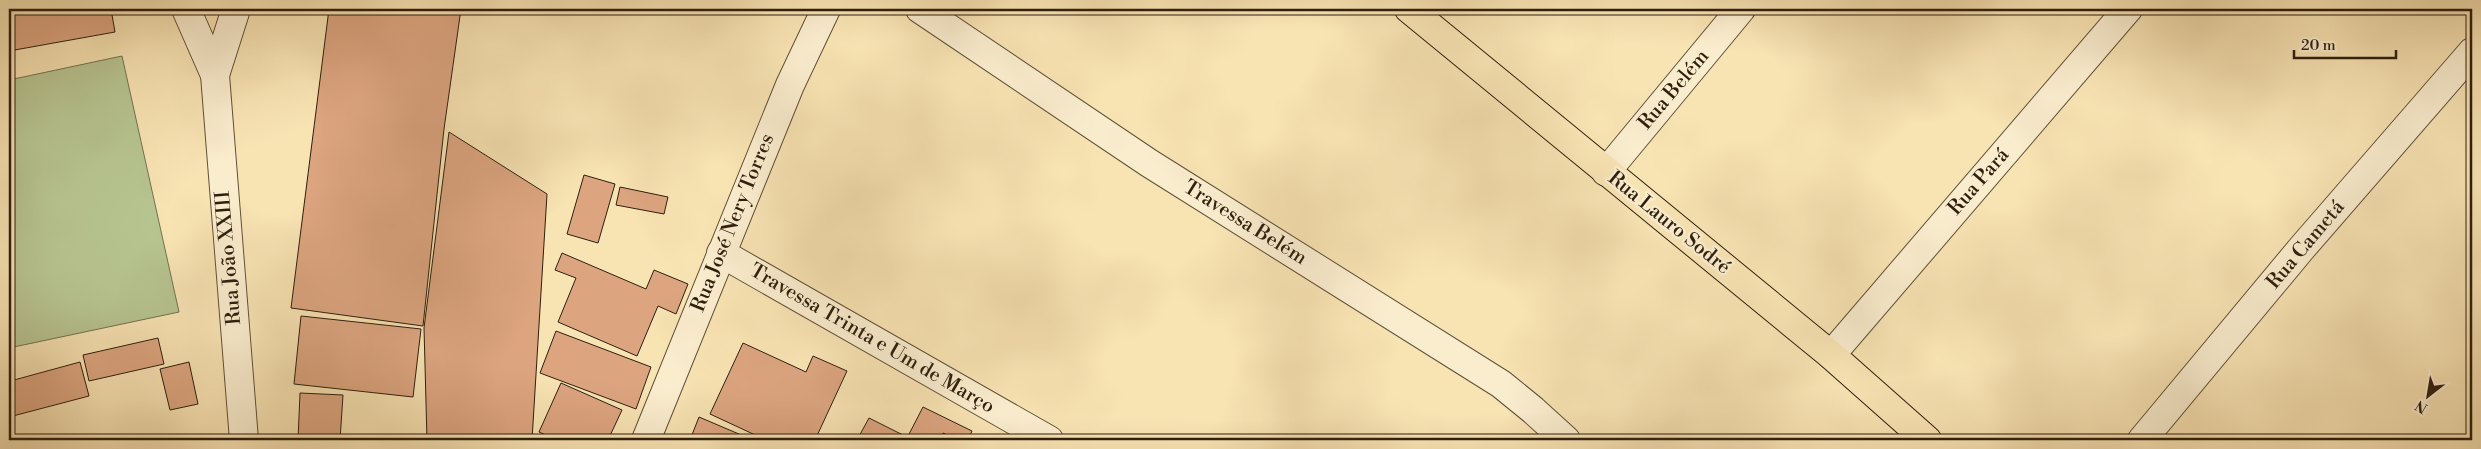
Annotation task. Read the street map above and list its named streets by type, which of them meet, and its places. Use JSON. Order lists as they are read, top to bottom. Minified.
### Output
{"streets":{"main road":["Rua Lauro Sodré"],"street":["Rua Belém","Rua Pará","Rua José Nery Torres","Travessa Belém","Rua Cametá","Rua João XXIII","Travessa Trinta e Um de Março"]},"crossings":[["Rua Belém","Rua Lauro Sodré"],["Rua Pará","Rua Lauro Sodré"],["Rua José Nery Torres","Travessa Trinta e Um de Março"]],"scale_bar":"20 m","north":"bottom left"}
